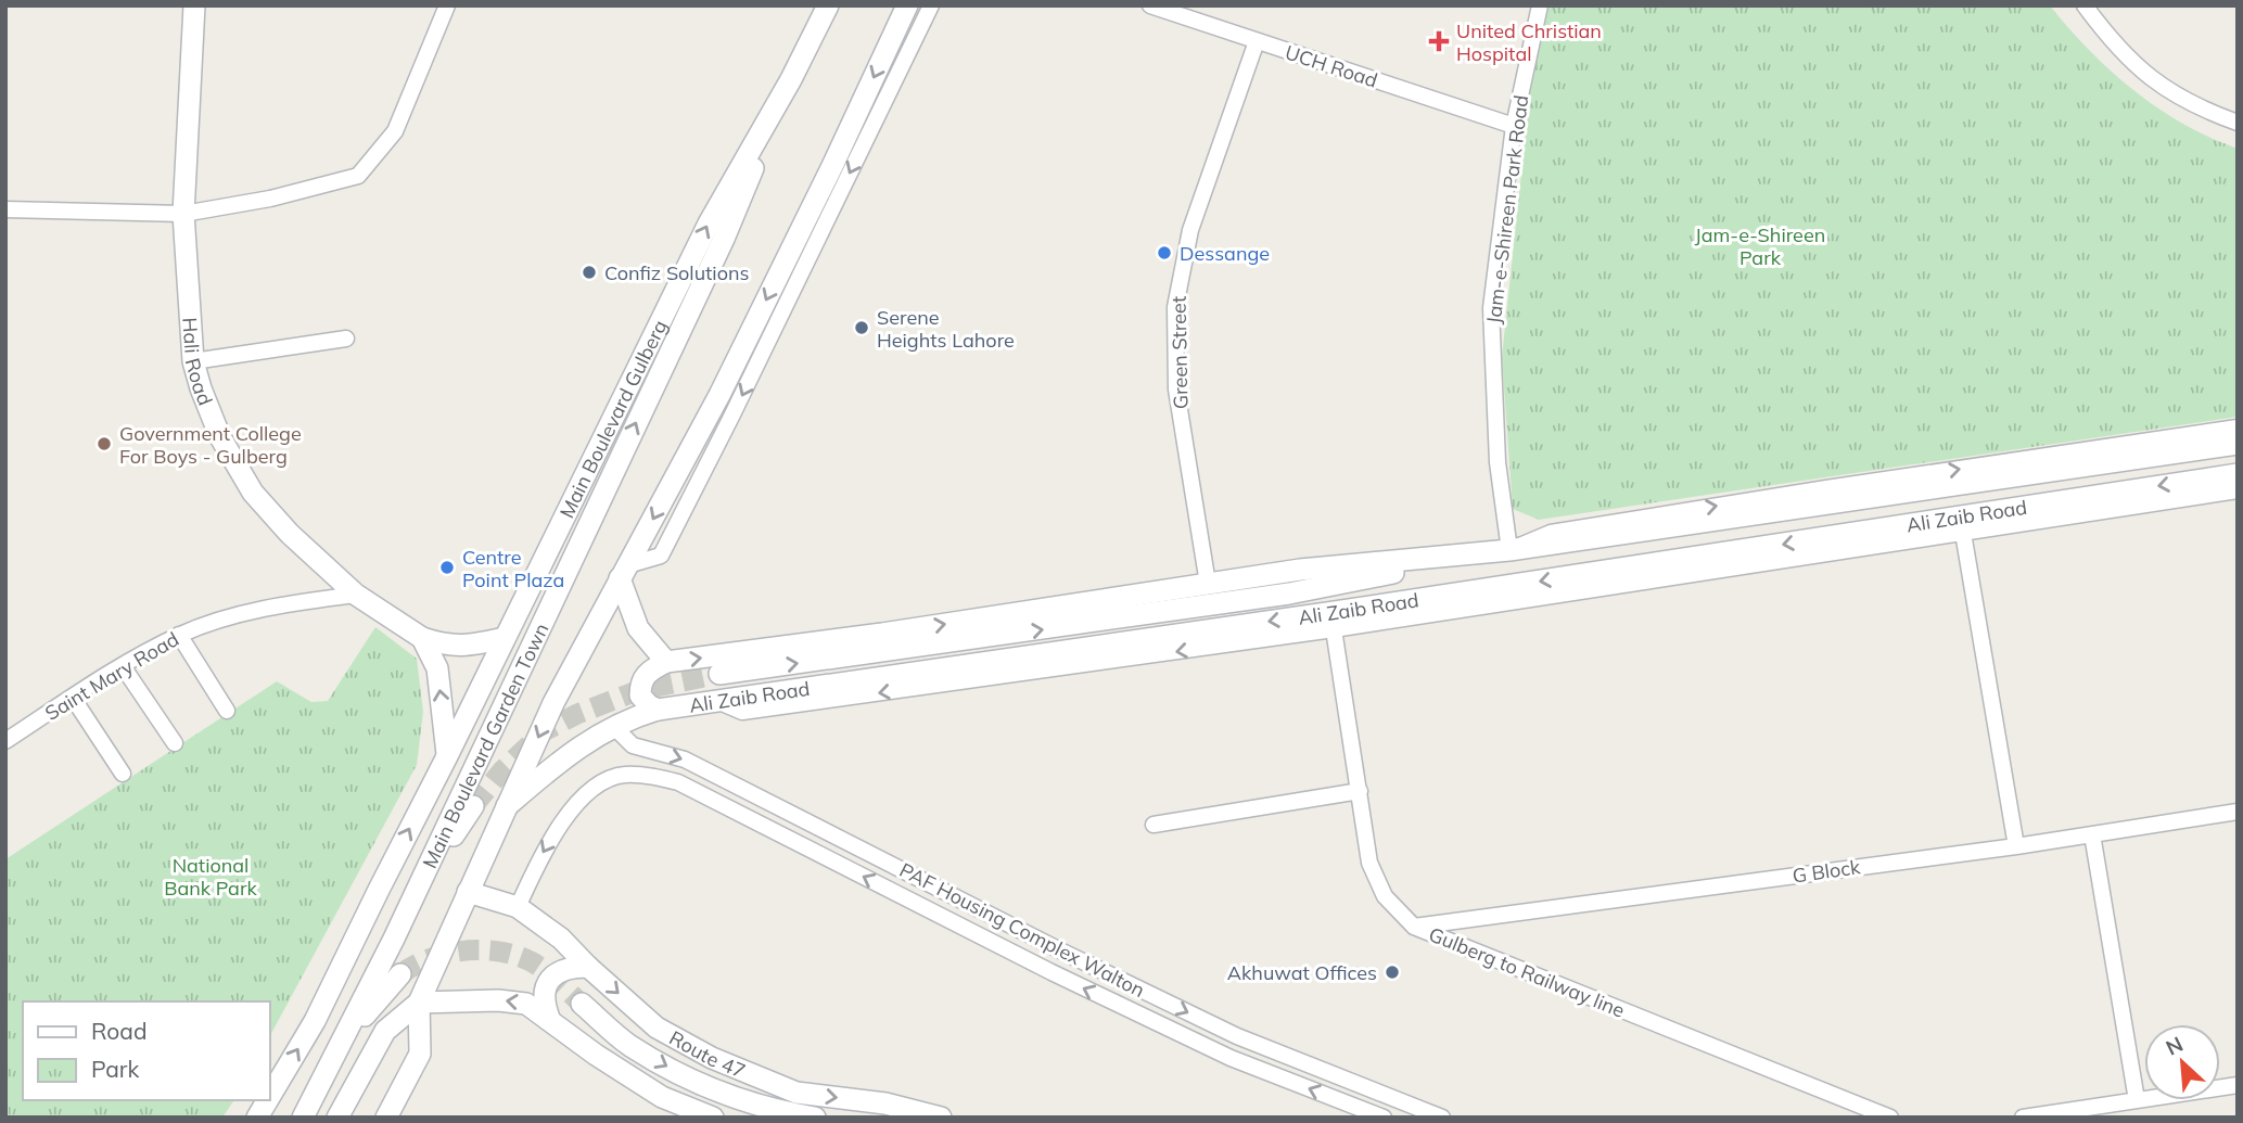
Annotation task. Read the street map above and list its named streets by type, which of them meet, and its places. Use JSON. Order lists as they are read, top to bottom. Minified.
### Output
{"streets":{"main road":["Hali Road","Main Boulevard Gulberg","Ali Zaib Road","Main Boulevard Garden Town","Route 47"],"street":["UCH Road","Jam-e-Shireen Park Road","Green Street","Saint Mary Road","G Block","PAF Housing Complex Walton","Gulberg to Railway line"]},"crossings":[["UCH Road","Jam-e-Shireen Park Road"],["UCH Road","Green Street"],["Jam-e-Shireen Park Road","Ali Zaib Road"],["Green Street","Ali Zaib Road"],["Hali Road","Saint Mary Road"],["Main Boulevard Gulberg","Main Boulevard Garden Town"],["Ali Zaib Road","PAF Housing Complex Walton"],["G Block","Gulberg to Railway line"],["PAF Housing Complex Walton","Route 47"]],"parks":["Jam-e-Shireen Park","National Bank Park"],"places":{"health":["United Christian Hospital"],"other":["Dessange","Confiz Solutions","Serene Heights Lahore","Government College For Boys - Gulberg","Centre Point Plaza","Akhuwat Offices"]},"legend":["Road","Park"],"north":"top left"}
